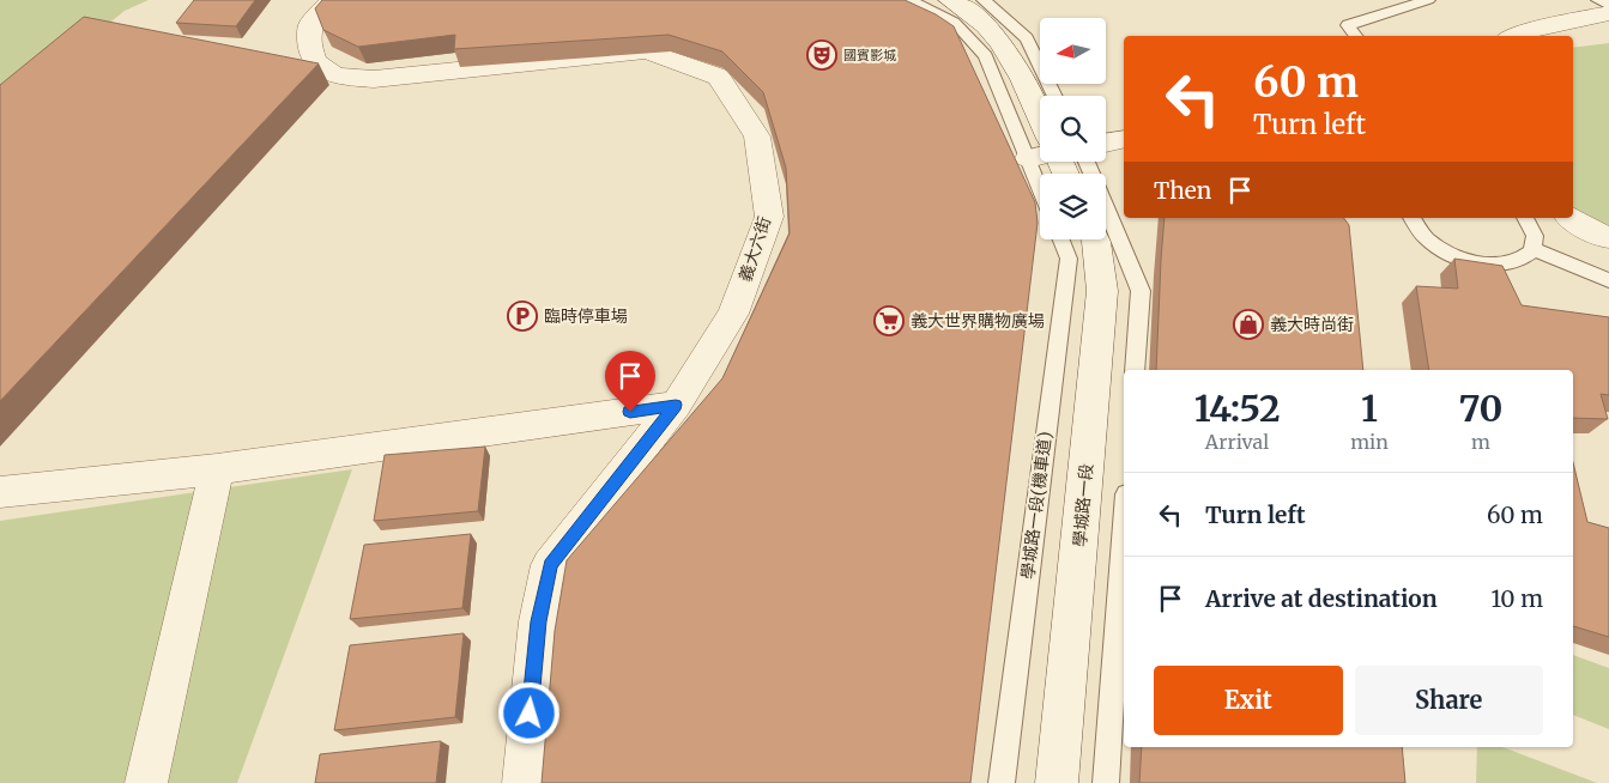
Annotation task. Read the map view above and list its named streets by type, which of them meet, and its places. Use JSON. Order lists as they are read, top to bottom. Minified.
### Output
{"streets":{"street":["義大六街","學城路一段"],"lane":["學城路一段(機車道)"]},"places":{"theatre":["國賓影城"],"parking":["臨時停車場"],"supermarket":["義大世界購物廣場"],"shop":["義大時尚街"]},"north":"left","page":{"turn":["60 m","Turn left"],"then":"Then","eta":["14:52","Arrival","1","min","70","m"],"list":[{"name":"Turn left","value":"60 m"},{"name":"Arrive at destination","value":"10 m"}],"buttons":["Exit","Share"]}}
